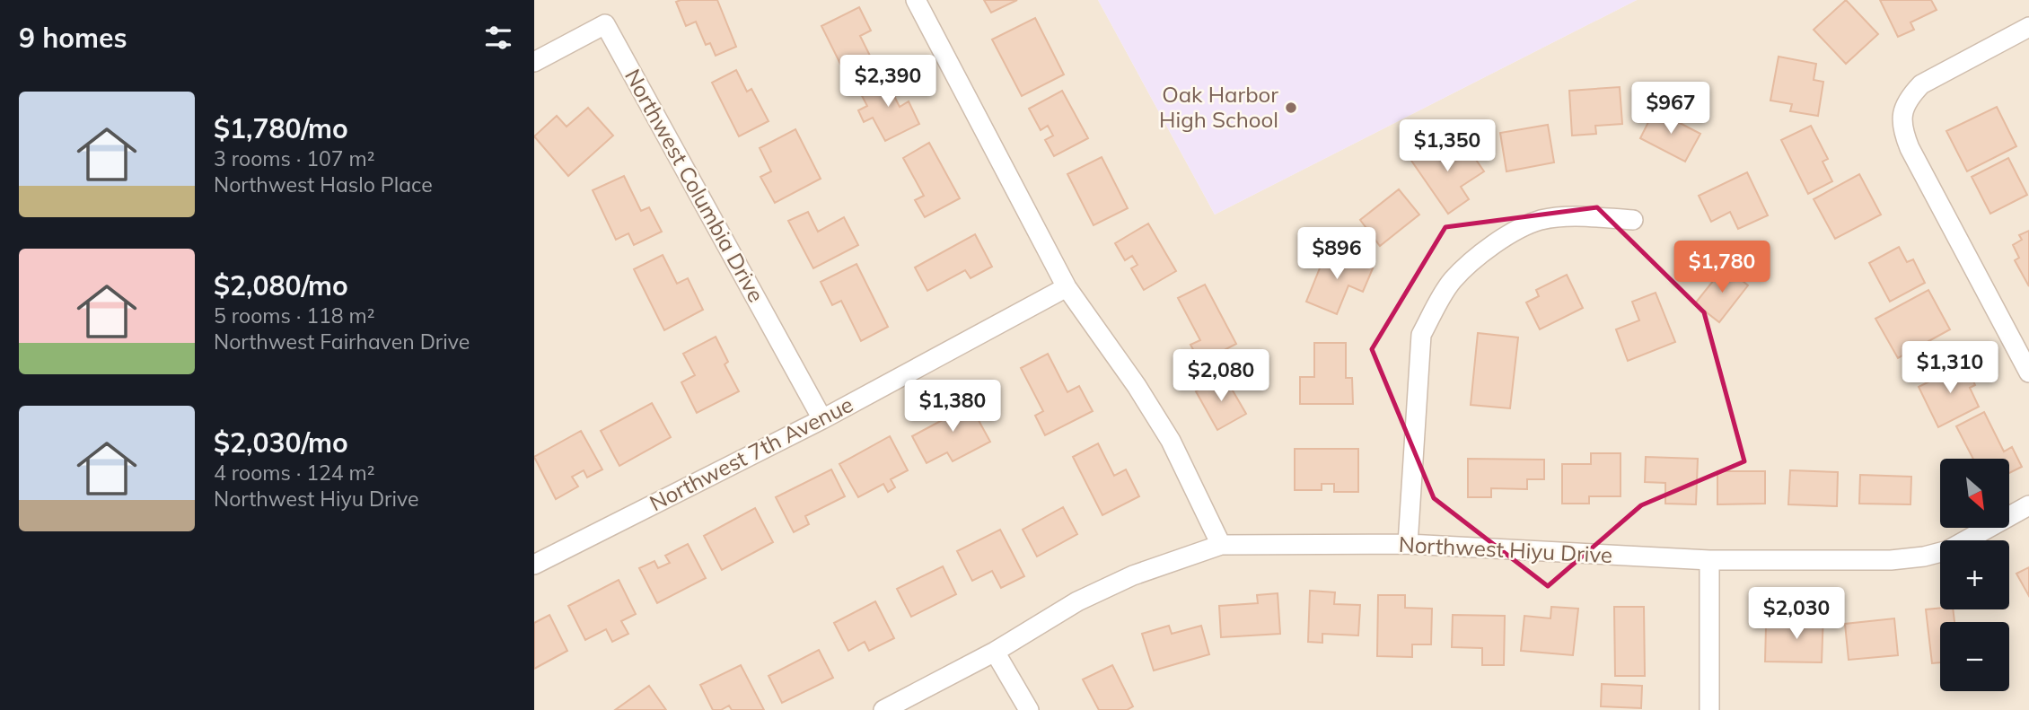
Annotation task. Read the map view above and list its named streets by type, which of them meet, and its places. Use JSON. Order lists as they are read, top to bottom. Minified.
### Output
{"streets":{"street":["Northwest Columbia Drive","Northwest 7th Avenue","Northwest Hiyu Drive"]},"crossings":[["Northwest Columbia Drive","Northwest 7th Avenue"]],"places":["Oak Harbor High School"],"north":"bottom right","page":{"heading":"9 homes","price":["$2,390","$967","$1,350","$896","$1,780","$1,310","$2,080","$1,380","$2,030"],"list":[{"name":"$1,780/mo","note":"3 rooms · 107 m² · Northwest Haslo Place"},{"name":"$2,080/mo","note":"5 rooms · 118 m² · Northwest Fairhaven Drive"},{"name":"$2,030/mo","note":"4 rooms · 124 m² · Northwest Hiyu Drive"}],"map_buttons":["+","−"]}}
